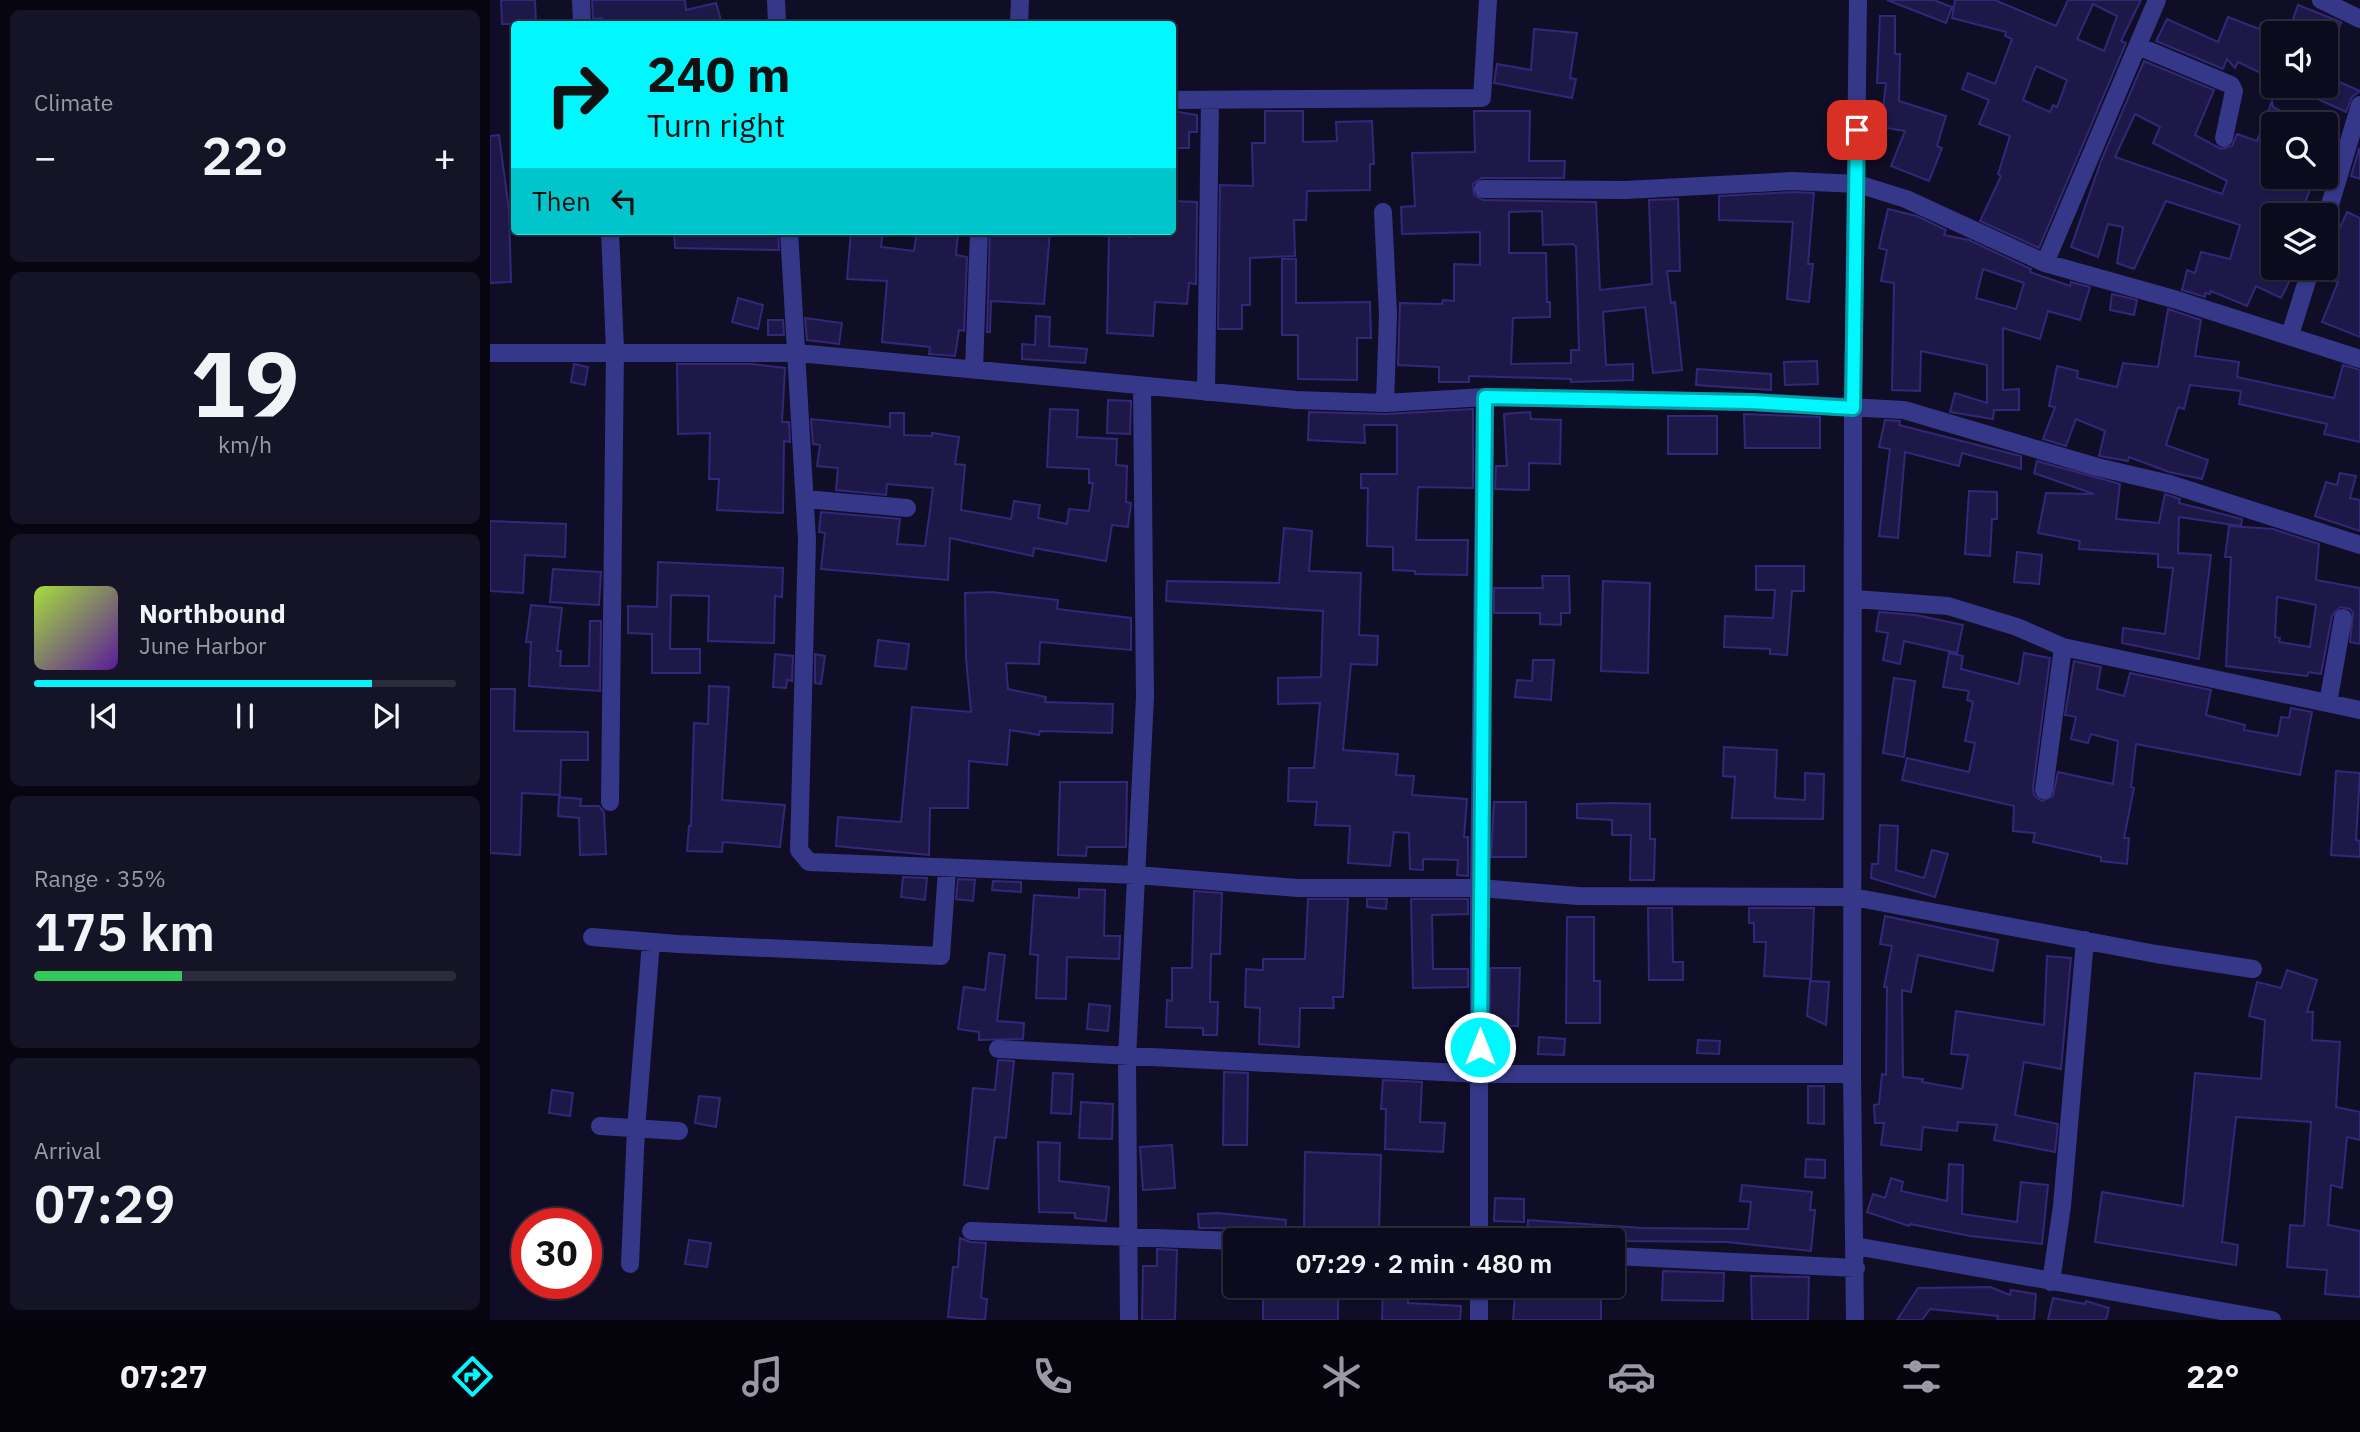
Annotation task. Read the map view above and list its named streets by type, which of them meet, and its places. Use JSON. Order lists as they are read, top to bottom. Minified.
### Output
{"page":{"tile":["Climate",["19","km/h"],["Range · 35%","175 km"],["Arrival","07:29"]],"turn":["240 m","Turn right"],"heat":["−","22°","+"],"then":"Then","song":["Northbound","June Harbor"],"limit":"30","trip":"07:29 · 2 min · 480 m","tabs":["07:27","22°"]}}
